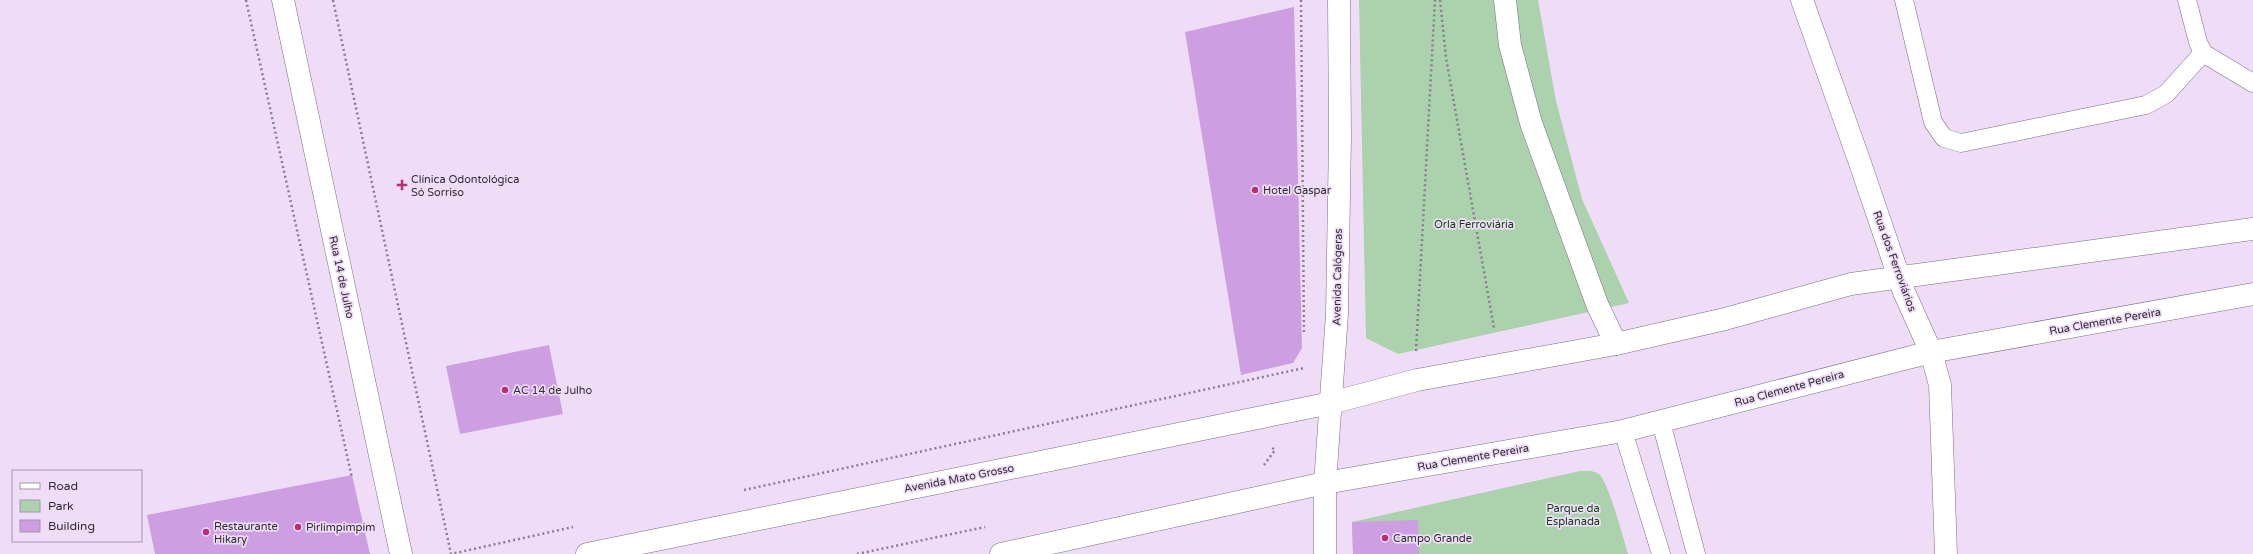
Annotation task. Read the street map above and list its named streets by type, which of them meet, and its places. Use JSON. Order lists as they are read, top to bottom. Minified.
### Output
{"streets":{"main road":["Rua dos Ferroviários","Rua 14 de Julho","Avenida Calógeras","Rua Clemente Pereira","Avenida Mato Grosso"]},"crossings":[["Rua dos Ferroviários","Rua Clemente Pereira"],["Avenida Calógeras","Rua Clemente Pereira"],["Avenida Calógeras","Avenida Mato Grosso"]],"parks":["Orla Ferroviária","Parque da Esplanada"],"places":{"health":["Clínica Odontológica Só Sorriso"],"other":["Hotel Gaspar","AC 14 de Julho","Pirlimpimpim","Restaurante Hikary","Campo Grande"]},"legend":["Road","Park","Building"]}
